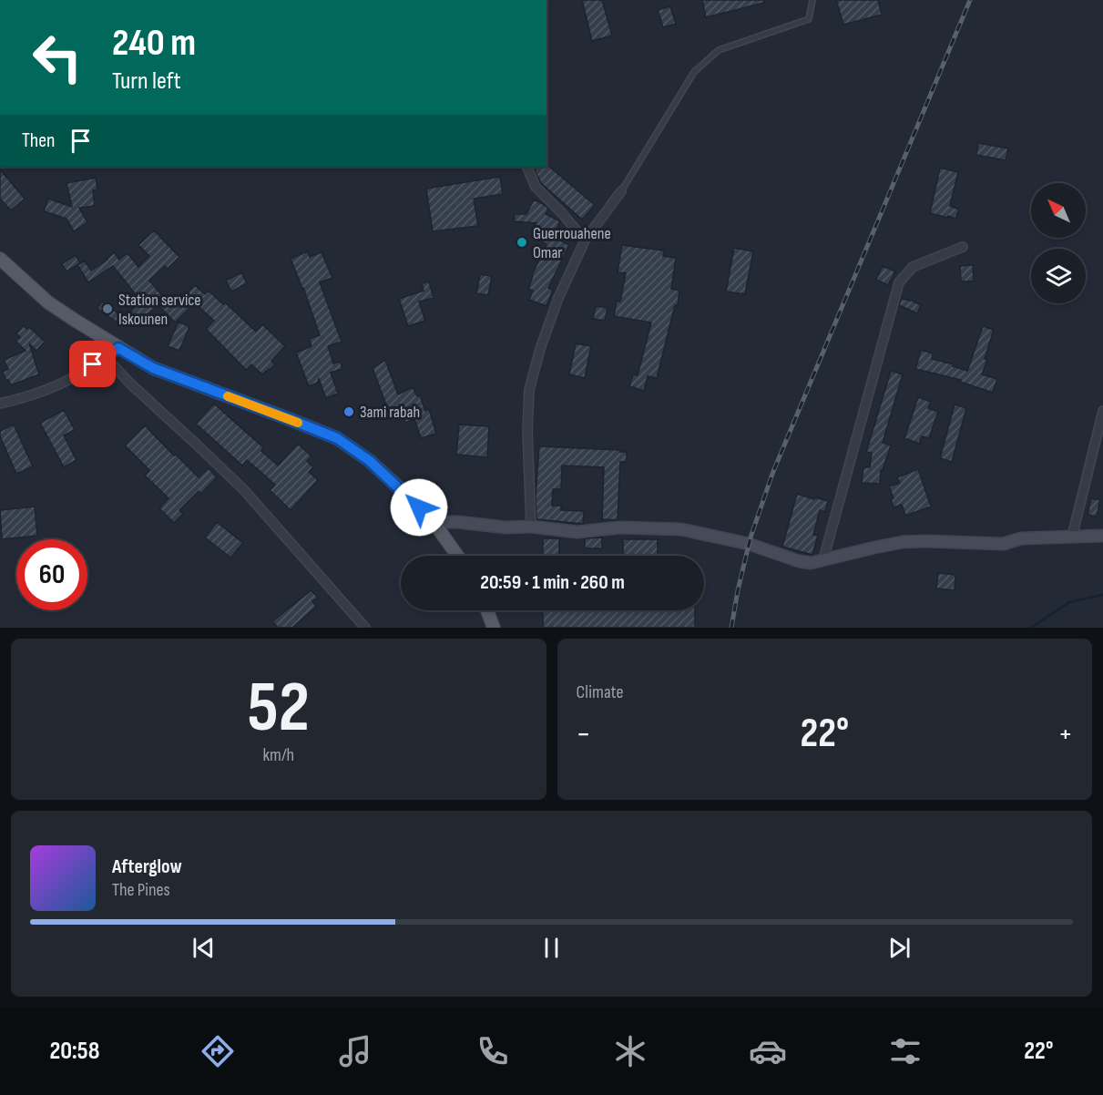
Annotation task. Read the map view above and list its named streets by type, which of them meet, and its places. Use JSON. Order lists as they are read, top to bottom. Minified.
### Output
{"places":["Guerrouahene Omar","Station service Iskounen","3ami rabah"],"north":"top left","page":{"turn":["240 m","Turn left"],"then":"Then","limit":"60","trip":"20:59 · 1 min · 260 m","tile":[["52","km/h"],"Climate"],"heat":["−","22°","+"],"song":["Afterglow","The Pines"],"tabs":["20:58","22°"]}}
